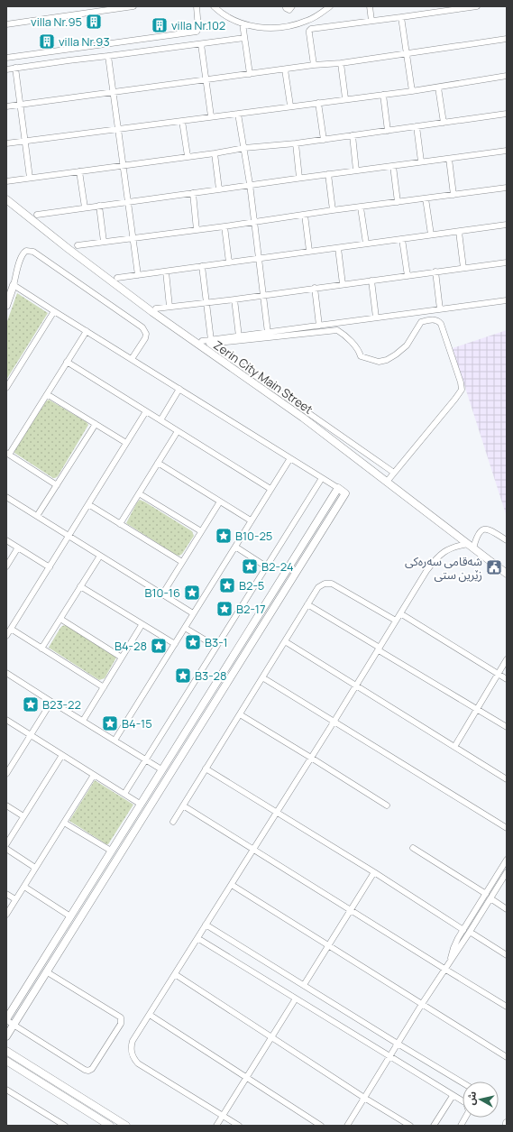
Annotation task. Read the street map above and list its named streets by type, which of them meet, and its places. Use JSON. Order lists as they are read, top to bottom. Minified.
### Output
{"streets":{"street":["Zerin City Main Street"]},"places":{"building":["villa Nr.95","villa Nr.102","villa Nr.93"],"place":["B10-25","B2-24","B2-5","B10-16","B2-17","B3-1","B4-28","B3-28","B23-22","B4-15"],"public building":["شەقامی سەرەکی زێرین ستی"]},"north":"left"}
